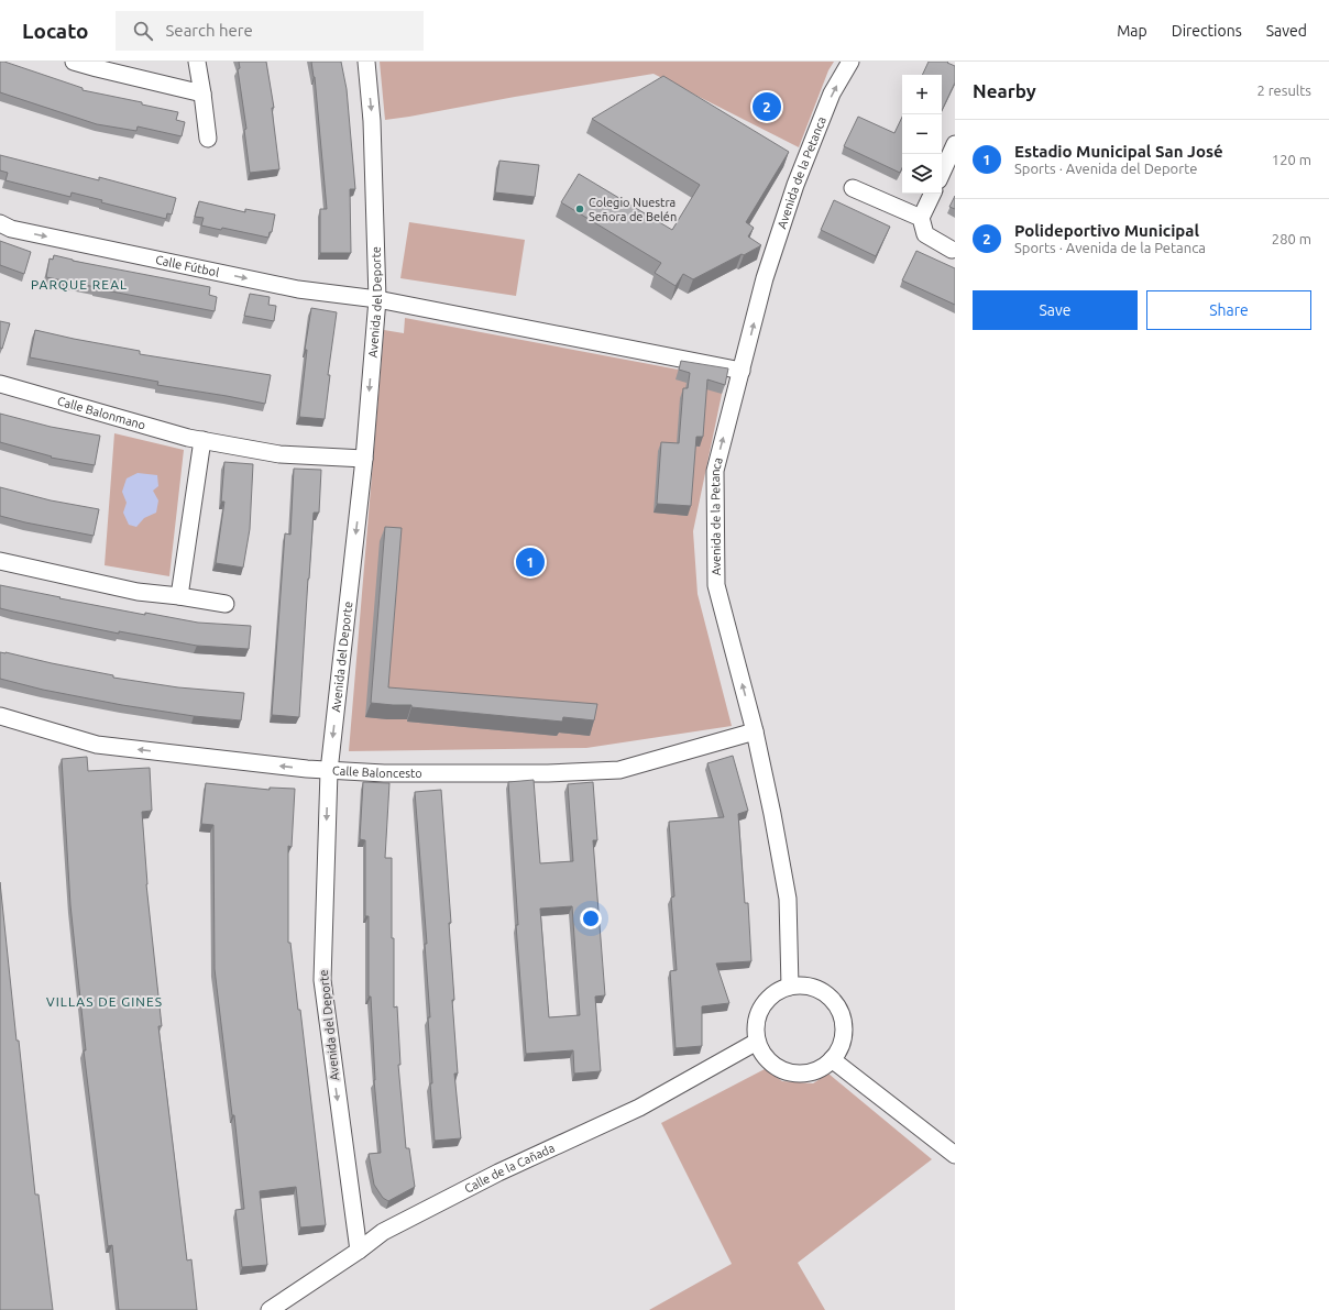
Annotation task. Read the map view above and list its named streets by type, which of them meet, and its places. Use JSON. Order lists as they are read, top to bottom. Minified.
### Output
{"streets":{"street":["Avenida de la Petanca","Calle Fútbol","Avenida del Deporte","Calle Balonmano","Calle Baloncesto","Calle de la Cañada"]},"crossings":[["Avenida de la Petanca","Calle Fútbol"],["Avenida de la Petanca","Calle Baloncesto"],["Avenida de la Petanca","Calle de la Cañada"],["Calle Fútbol","Avenida del Deporte"],["Avenida del Deporte","Calle Balonmano"],["Avenida del Deporte","Calle Baloncesto"],["Avenida del Deporte","Calle de la Cañada"]],"one_way":["Avenida de la Petanca","Calle Fútbol","Avenida del Deporte","Calle Baloncesto"],"districts":["PARQUE REAL","VILLAS DE GINES"],"places":["Colegio Nuestra Señora de Belén"],"page":{"header":"Locato","search":"Search here","nav":["Map","Directions","Saved"],"heading":["Nearby","2 results"],"map_buttons":["+","−"],"pins":["2","1"],"list":[{"mark":"1","name":"Estadio Municipal San José","note":"Sports · Avenida del Deporte","value":"120 m"},{"mark":"2","name":"Polideportivo Municipal","note":"Sports · Avenida de la Petanca","value":"280 m"}],"buttons":["Save","Share"]}}
